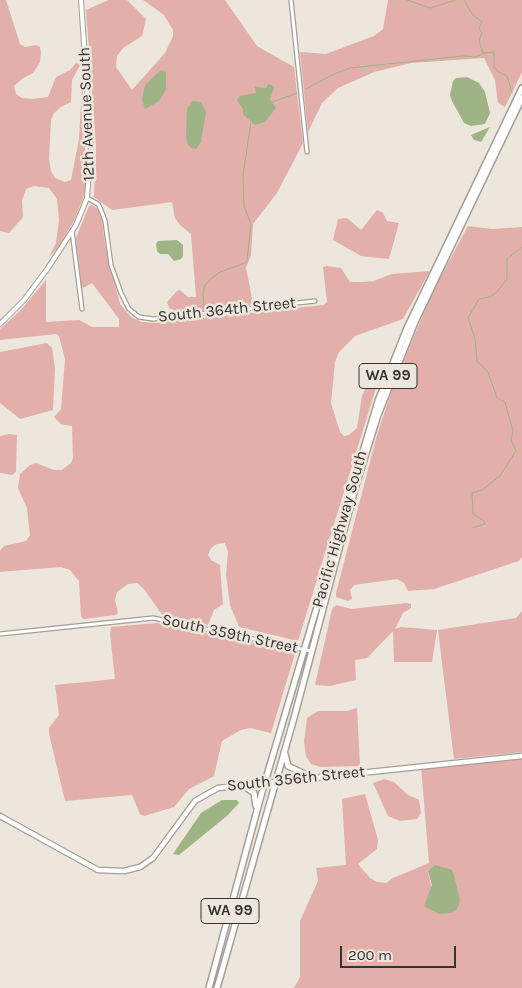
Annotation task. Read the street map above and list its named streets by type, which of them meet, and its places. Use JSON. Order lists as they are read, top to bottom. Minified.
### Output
{"streets":{"main road":["WA 99","Pacific Highway South","South 356th Street"],"street":["12th Avenue South","South 364th Street","South 359th Street"]},"crossings":[["12th Avenue South","South 364th Street"],["Pacific Highway South","South 359th Street"],["Pacific Highway South","South 356th Street"]],"scale_bar":"200 m"}
